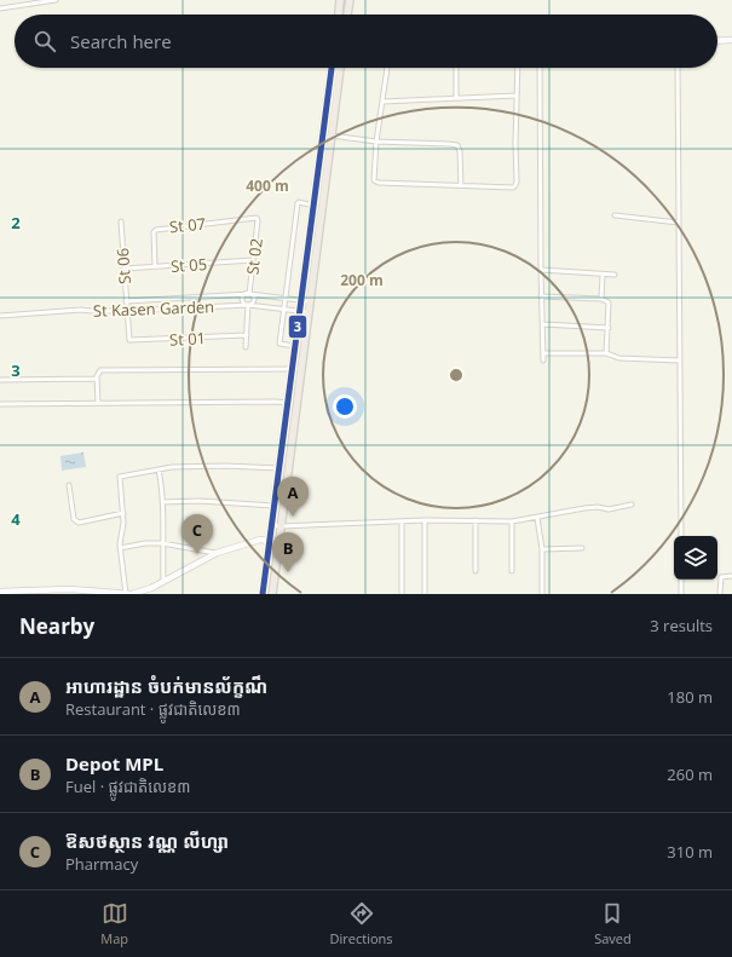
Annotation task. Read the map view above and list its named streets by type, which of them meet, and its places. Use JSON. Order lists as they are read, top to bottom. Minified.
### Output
{"streets":{"street":["St 07","St 02","St 05","St 06","St Kasen Garden","St 01"]},"crossings":[["St 07","St 02"],["St 07","St 05"],["St 02","St 05"],["St 02","St Kasen Garden"],["St 05","St 06"],["St 06","St Kasen Garden"],["St 06","St 01"]],"lines":["transit line 3"],"page":{"search":"Search here","pins":["A","C","B"],"heading":["Nearby","3 results"],"list":[{"mark":"A","name":"អាហារដ្ឋាន ចំបក់មានល័ក្ខណ៏","note":"Restaurant · ផ្លូវជាតិលេខ៣","value":"180 m"},{"mark":"B","name":"Depot MPL","note":"Fuel · ផ្លូវជាតិលេខ៣","value":"260 m"},{"mark":"C","name":"ឱសថស្ថាន វណ្ណ លីហ្សា","note":"Pharmacy","value":"310 m"}],"nav":["Map","Directions","Saved"]},"grid":{"rows":["2","3","4"]},"rings":["400 m","200 m"]}
